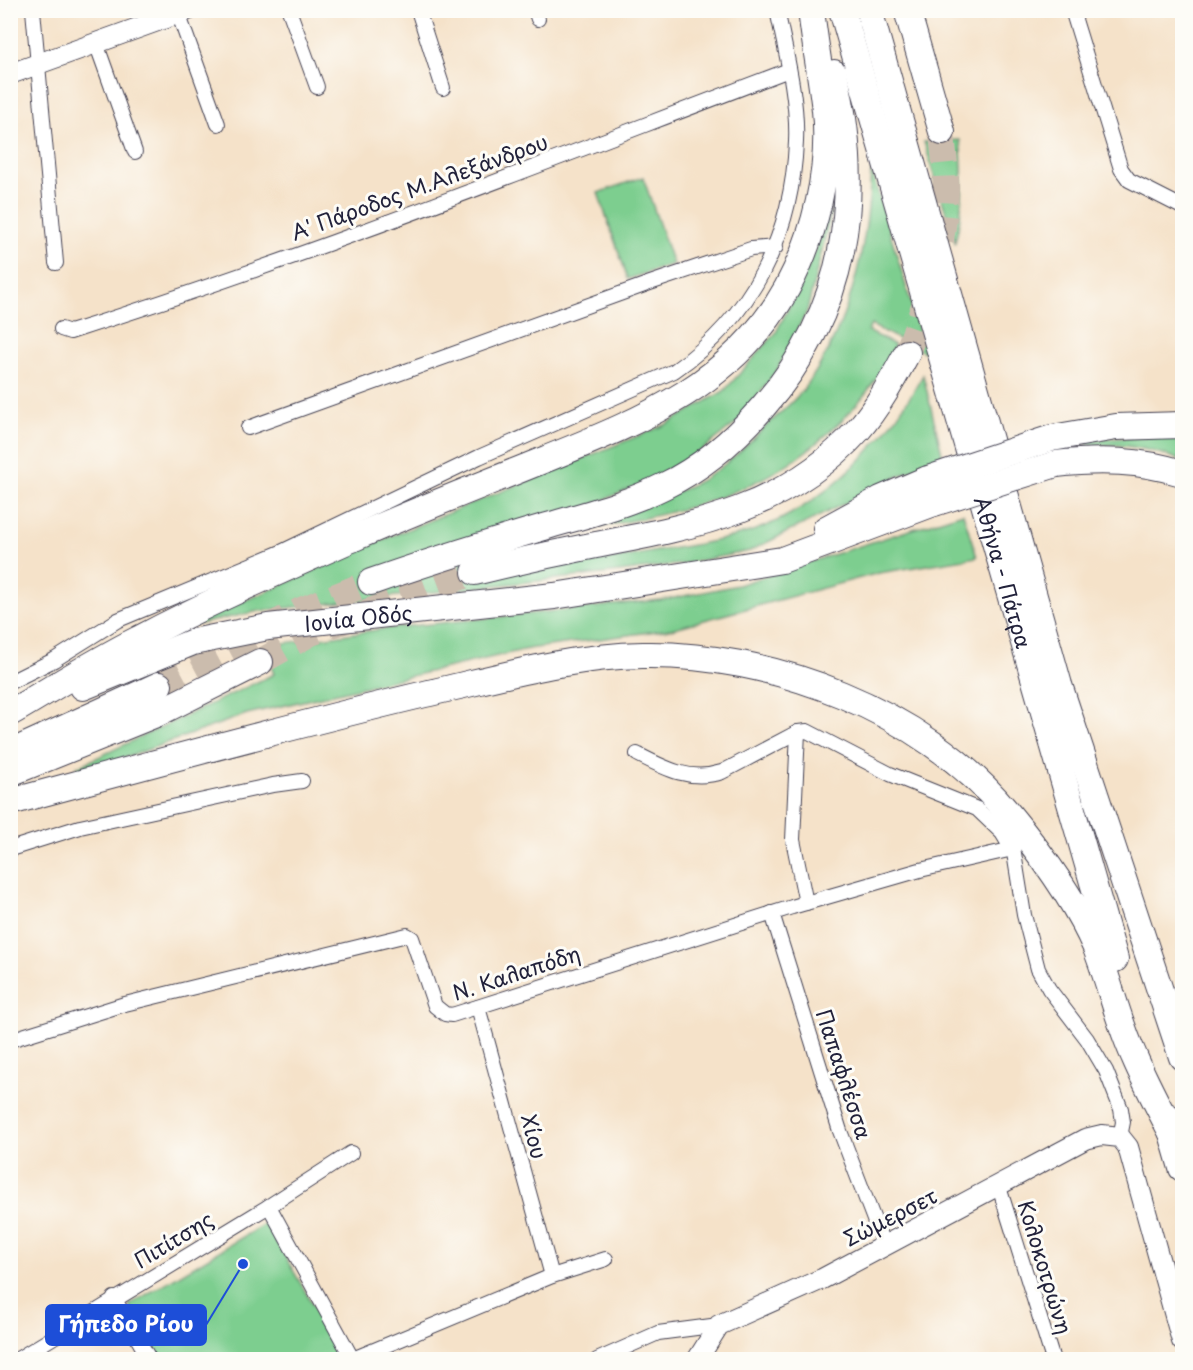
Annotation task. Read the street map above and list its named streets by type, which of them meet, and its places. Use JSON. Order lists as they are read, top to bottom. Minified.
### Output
{"streets":{"highway":["Αθήνα - Πάτρα","Ιονία Οδός"],"street":["Α' Πάροδος Μ.Αλεξάνδρου","Ν. Καλαπόδη","Παπαφλέσσα","Χίου","Σώμερσετ","Πιτίτσης","Κολοκοτρώνη"]},"crossings":[["Ν. Καλαπόδη","Παπαφλέσσα"],["Ν. Καλαπόδη","Χίου"],["Παπαφλέσσα","Σώμερσετ"],["Σώμερσετ","Κολοκοτρώνη"]],"places":["Γήπεδο Ρίου"]}
